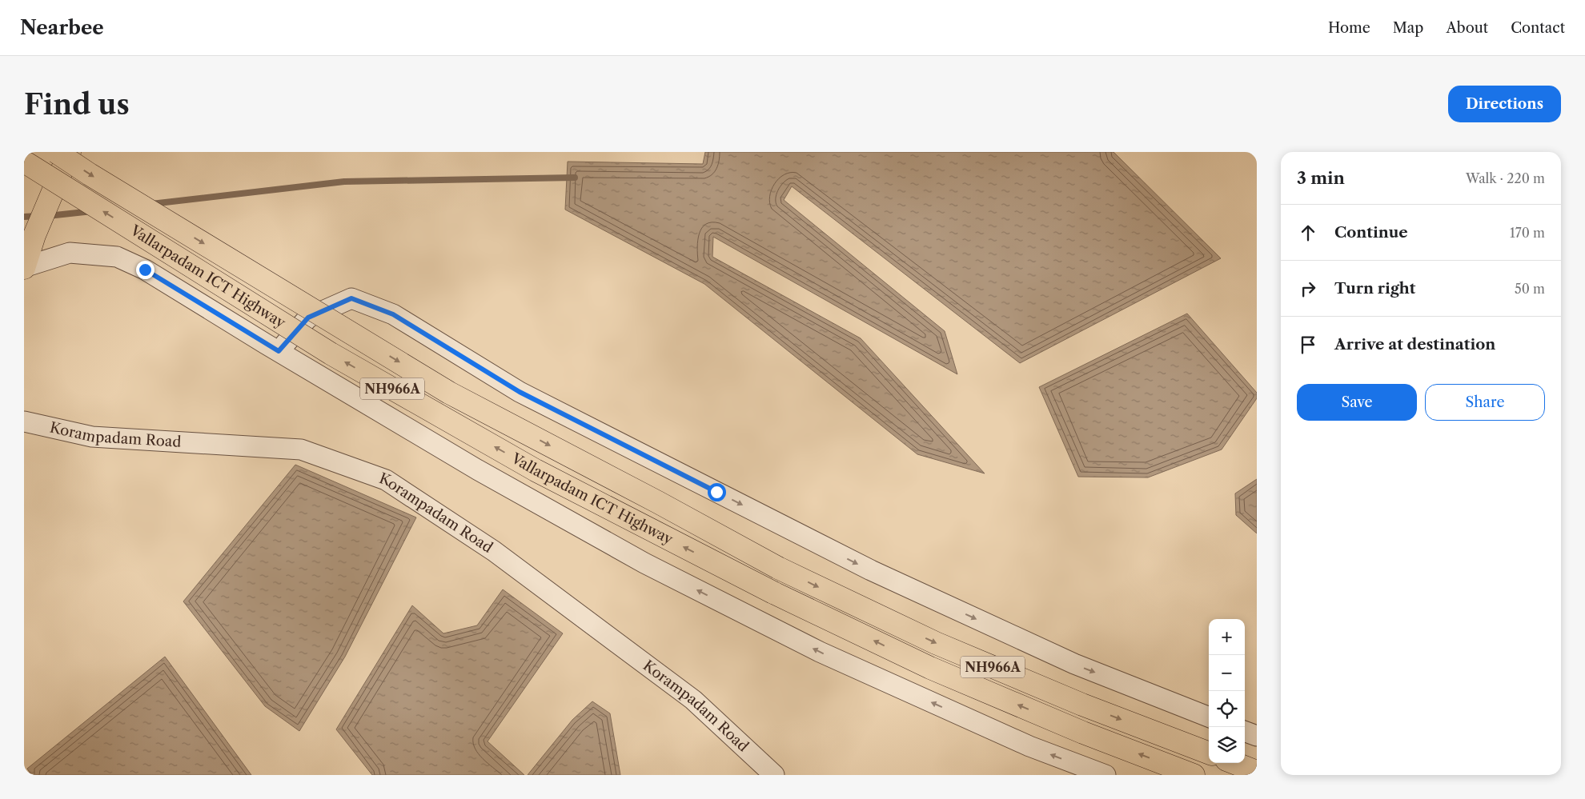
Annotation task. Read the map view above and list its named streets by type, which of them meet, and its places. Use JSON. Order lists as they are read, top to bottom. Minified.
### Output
{"streets":{"main road":["Vallarpadam ICT Highway","NH966A"],"street":["Korampadam Road"]},"page":{"header":"Nearbee","nav":["Home","Map","About","Contact"],"buttons":["Directions",["Save","Share"]],"title":"Find us","heading":["3 min","Walk · 220 m"],"list":[["Continue","170 m"],["Turn right","50 m"],"Arrive at destination"],"map_buttons":["+","−"]}}
